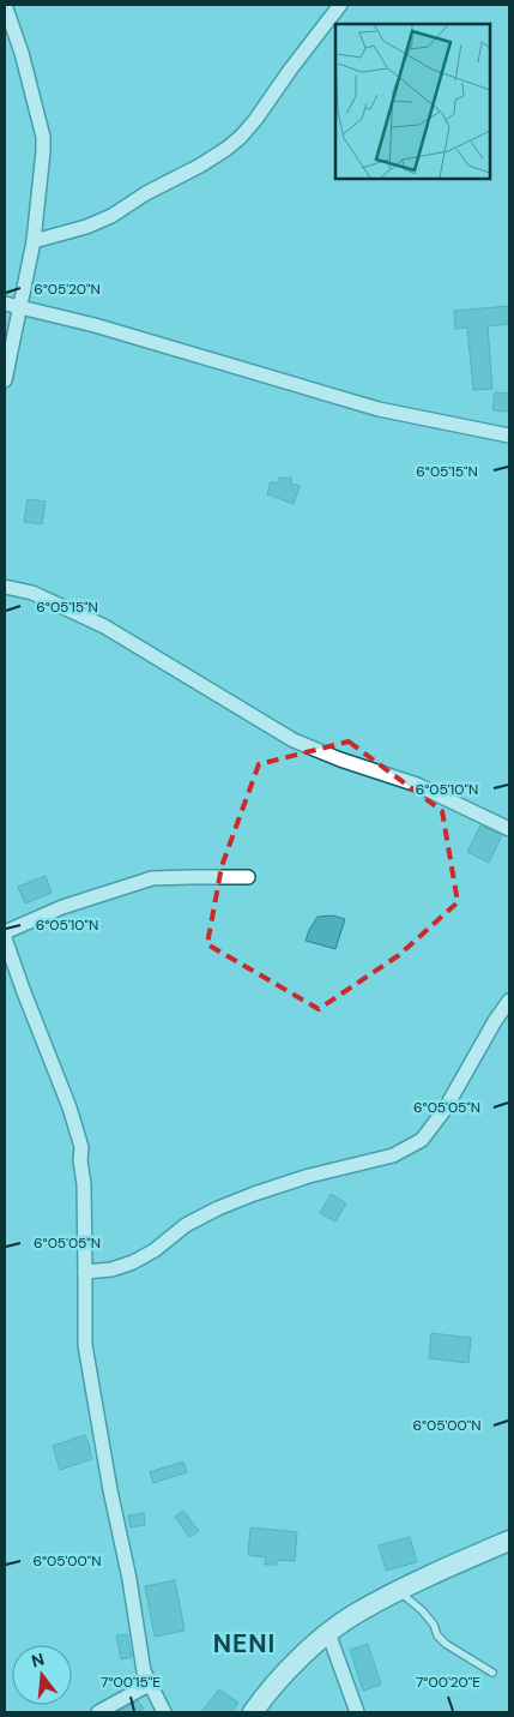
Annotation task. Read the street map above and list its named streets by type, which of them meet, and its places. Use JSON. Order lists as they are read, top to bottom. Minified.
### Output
{"districts":["NENI"],"north":"top","coordinates":["6°05'20\"N","6°05'15\"N","6°05'10\"N","6°05'05\"N","6°05'00\"N","7°00'15\"E","7°00'20\"E"]}
